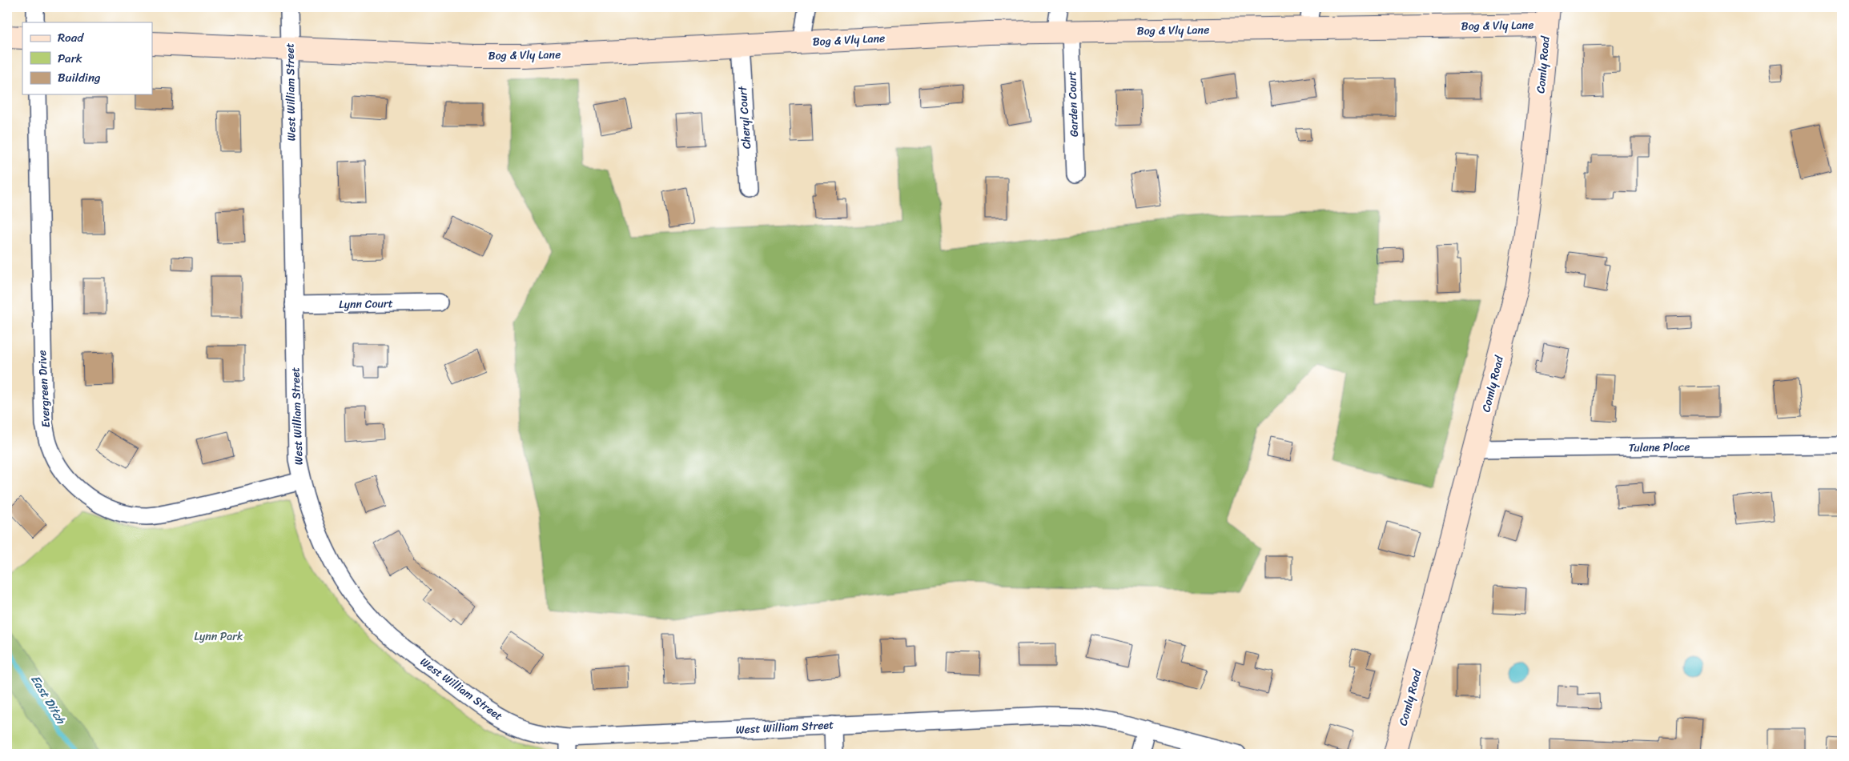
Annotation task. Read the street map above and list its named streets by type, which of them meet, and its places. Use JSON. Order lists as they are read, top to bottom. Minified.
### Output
{"streets":{"street":["Bog & Vly Lane","Comly Road","West William Street","Garden Court","Cheryl Court","Lynn Court","Evergreen Drive","Tulane Place"]},"crossings":[["Bog & Vly Lane","Comly Road"],["Bog & Vly Lane","West William Street"],["Bog & Vly Lane","Garden Court"],["Bog & Vly Lane","Cheryl Court"],["Comly Road","Tulane Place"],["West William Street","Lynn Court"],["West William Street","Evergreen Drive"]],"water":["East Ditch"],"parks":["Lynn Park"],"legend":["Road","Park","Building"]}
